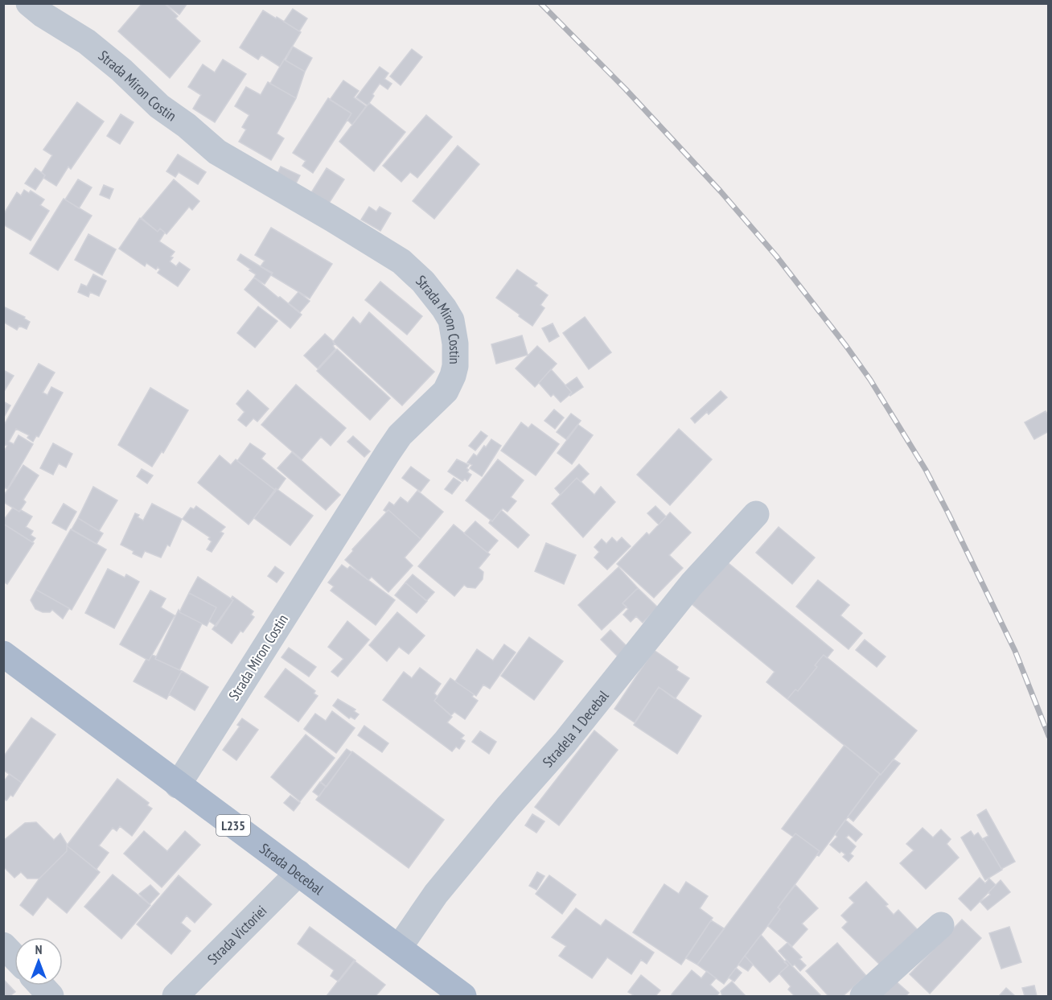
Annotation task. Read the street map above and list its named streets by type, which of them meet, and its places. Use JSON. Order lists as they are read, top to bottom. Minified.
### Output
{"streets":{"main road":["L235","Strada Decebal"],"street":["Strada Miron Costin","Stradela 1 Decebal","Strada Victoriei"]},"crossings":[["Strada Miron Costin","Strada Decebal"],["Stradela 1 Decebal","Strada Decebal"],["Strada Decebal","Strada Victoriei"]],"north":"top"}
